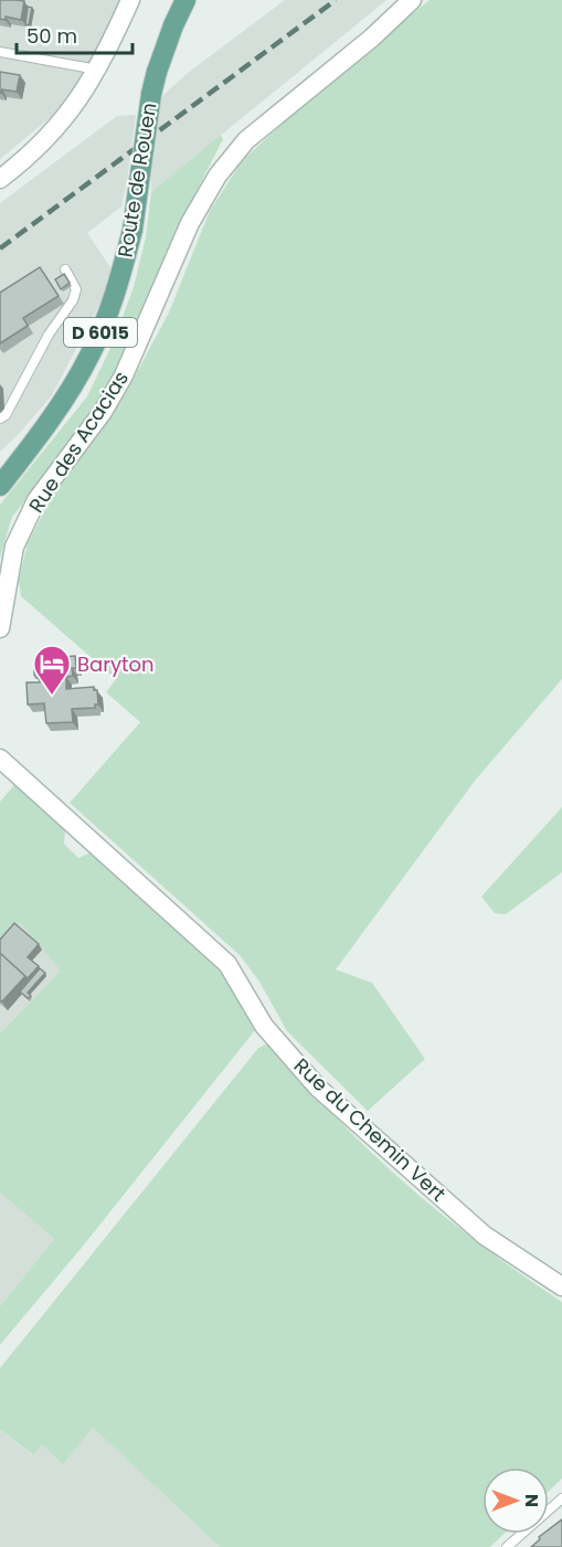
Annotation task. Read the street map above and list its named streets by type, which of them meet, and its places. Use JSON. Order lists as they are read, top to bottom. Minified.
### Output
{"streets":{"main road":["Route de Rouen","D 6015"],"street":["Rue des Acacias","Rue du Chemin Vert"]},"places":{"hotel":["Baryton"]},"scale_bar":"50 m","north":"right"}
